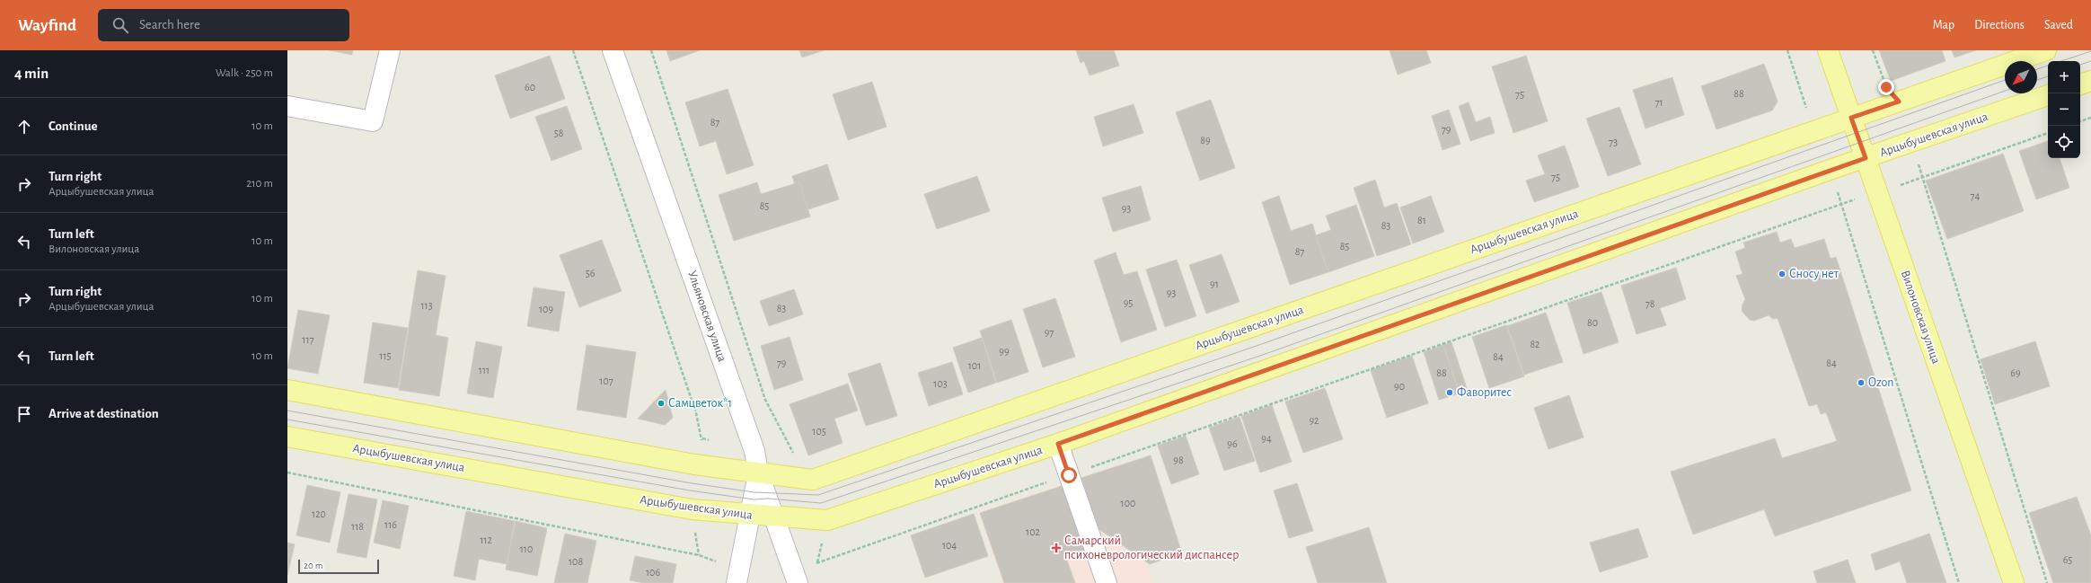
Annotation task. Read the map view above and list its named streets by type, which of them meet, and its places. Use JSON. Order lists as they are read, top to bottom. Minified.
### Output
{"streets":{"main road":["Арцыбушевская улица","Вилоновская улица"],"street":["Ульяновская улица"]},"crossings":[["Арцыбушевская улица","Ульяновская улица"],["Арцыбушевская улица","Вилоновская улица"]],"places":{"other":["Сносу нет","Ozon","Фаворитес","Самцветок*1"],"health":["Самарский психоневрологический диспансер"]},"house_numbers":["60","88","75","71","87","79","58","89","73","75","74","85","93","81","83","85","87","56","91","93","95","78","113","83","109","80","97","117","82","99","115","84","79","84","101","111","88","69","107","103","90","92","105","94","96","98","100","120","116","118","102","112","104","110","65","108","106"],"scale_bar":"20 m","north":"bottom left","page":{"header":"Wayfind","search":"Search here","nav":["Map","Directions","Saved"],"heading":["4 min","Walk · 250 m"],"map_buttons":["+","−"],"list":[["Continue","10 m"],["Turn right","Арцыбушевская улица","210 m"],["Turn left","Вилоновская улица","10 m"],["Turn right","Арцыбушевская улица","10 m"],["Turn left","10 m"],"Arrive at destination"],"scale":"20 m"}}
